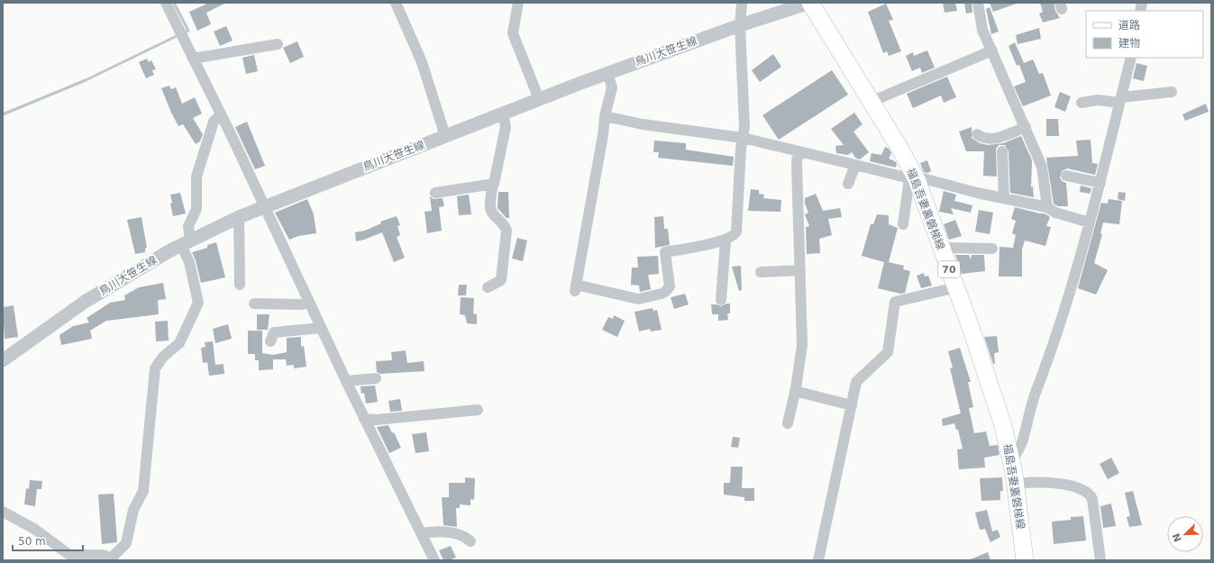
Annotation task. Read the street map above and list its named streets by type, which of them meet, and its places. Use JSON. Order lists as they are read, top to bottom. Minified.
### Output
{"streets":{"main road":["福島吾妻裏磐梯線","70"],"street":["鳥川大笹生線"]},"crossings":[["鳥川大笹生線","福島吾妻裏磐梯線"]],"legend":["道路","建物"],"scale_bar":"50 m","north":"bottom left"}
